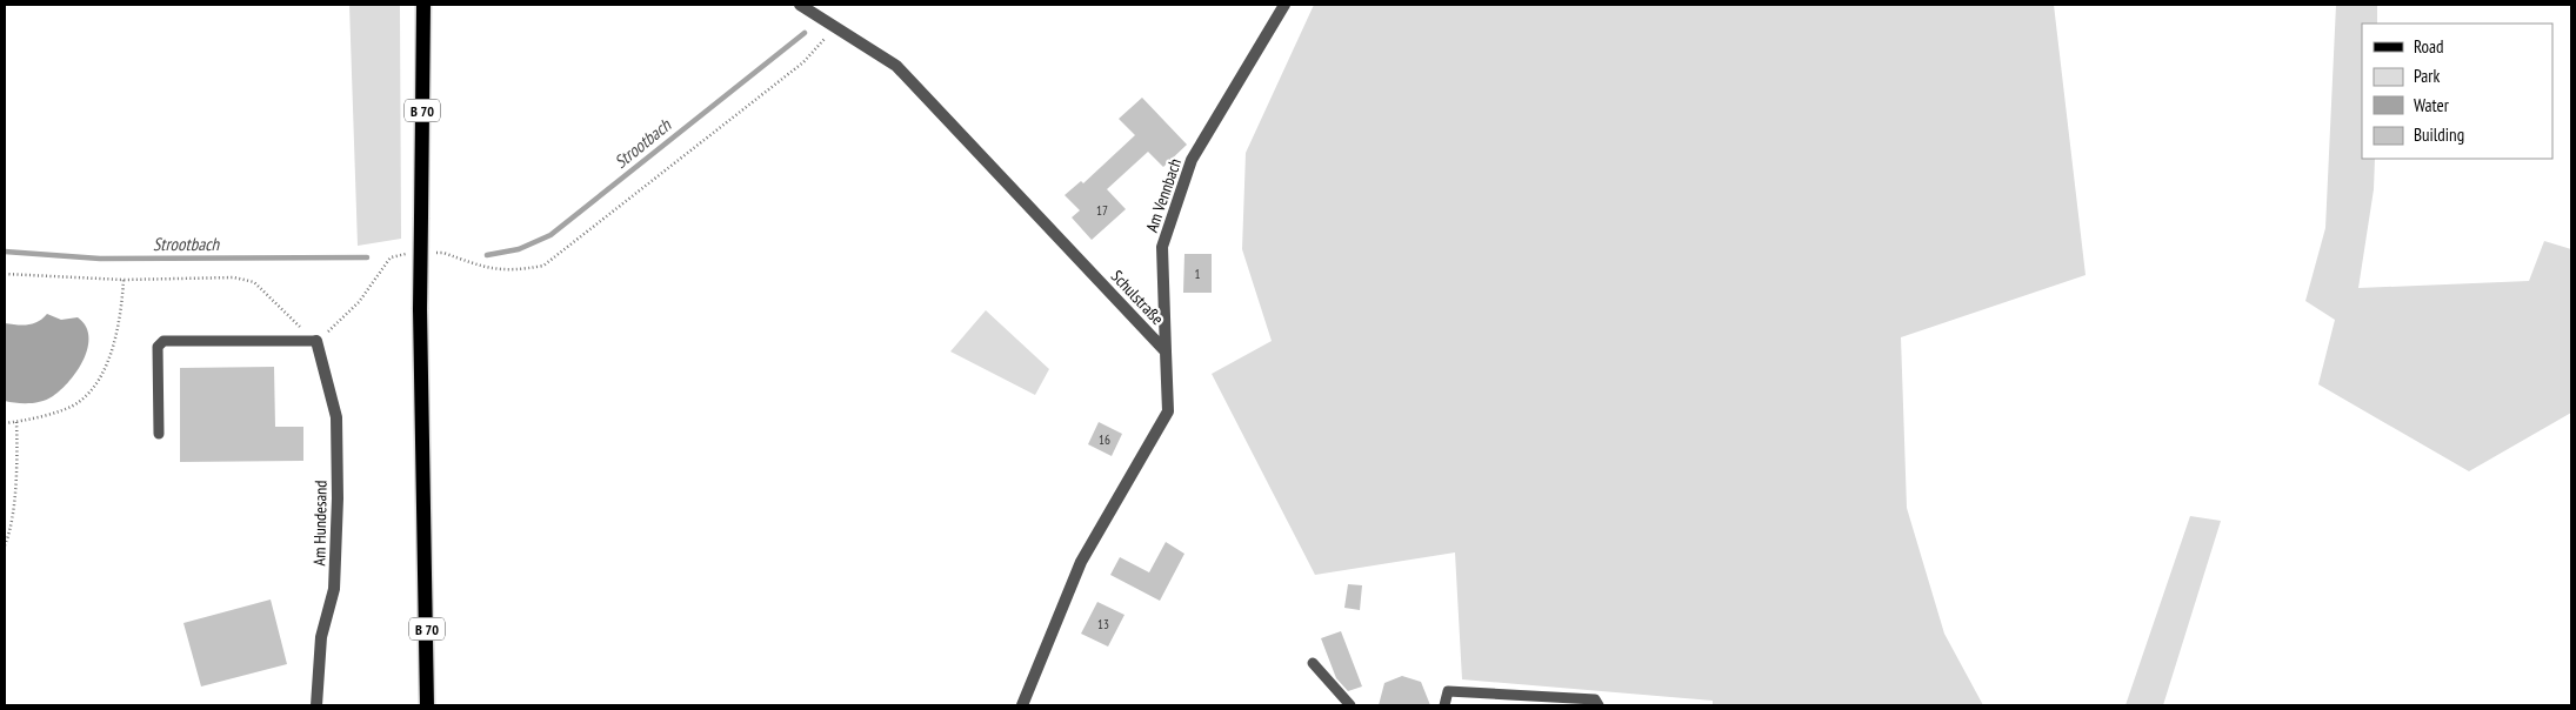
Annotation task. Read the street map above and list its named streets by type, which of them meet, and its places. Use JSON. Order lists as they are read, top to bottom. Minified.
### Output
{"streets":{"main road":["B 70"],"street":["Am Vennbach","Schulstraße","Am Hundesand"]},"crossings":[["Am Vennbach","Schulstraße"]],"water":["Strootbach"],"house_numbers":["17","1","16","13"],"legend":["Road","Park","Water","Building"]}
